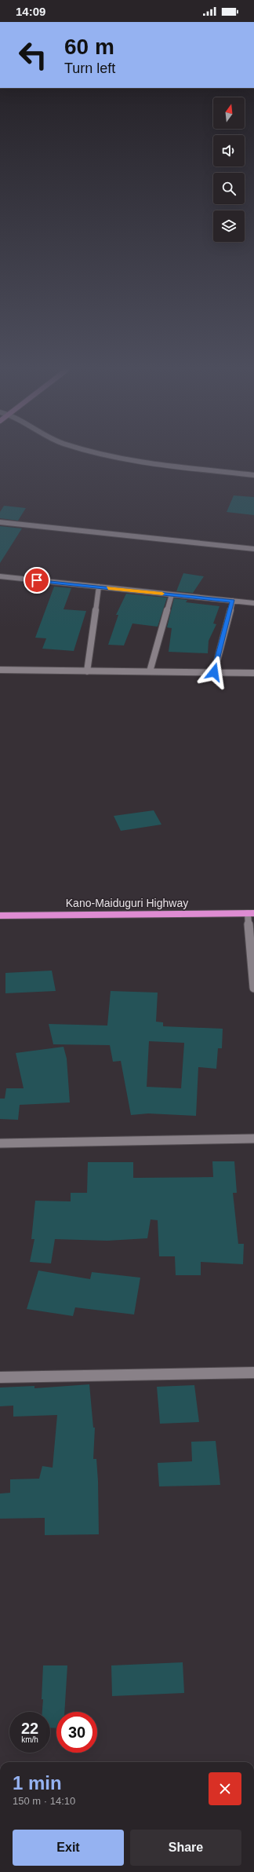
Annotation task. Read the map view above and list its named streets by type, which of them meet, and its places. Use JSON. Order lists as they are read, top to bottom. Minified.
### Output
{"streets":{"highway":["Kano-Maiduguri Highway"]},"north":"top","page":{"status":"14:09","turn":["60 m","Turn left"],"speed":"22 km/h","limit":"30","heading":["1 min","150 m · 14:10"],"buttons":["Exit","Share"]}}
